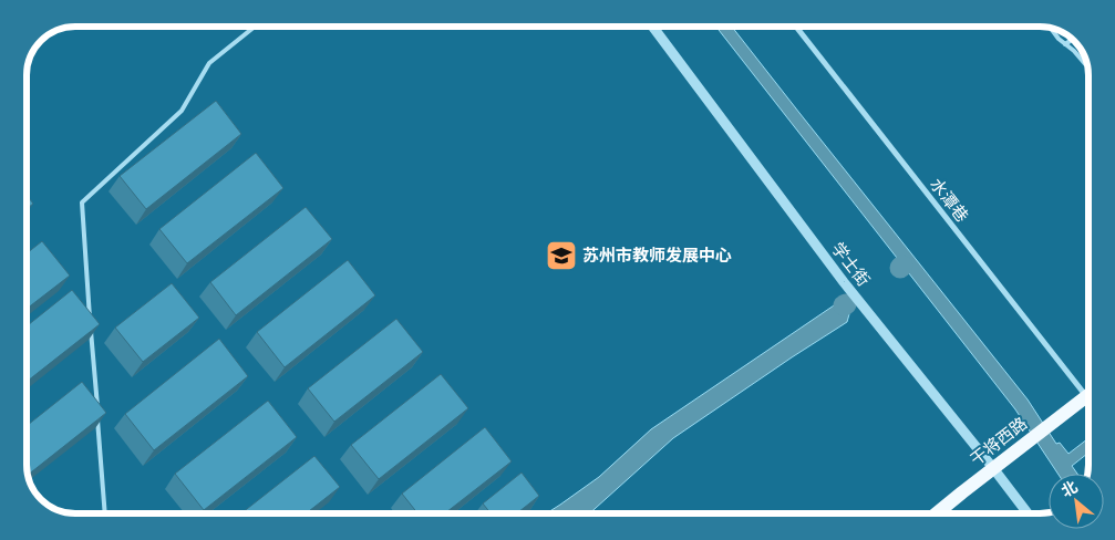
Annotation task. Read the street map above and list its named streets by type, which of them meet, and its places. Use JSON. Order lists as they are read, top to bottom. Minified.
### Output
{"streets":{"main road":["干将西路"],"street":["水潭巷","学士街"]},"crossings":[["学士街","干将西路"]],"places":{"school or university":["苏州市教师发展中心"]},"north":"top left"}
